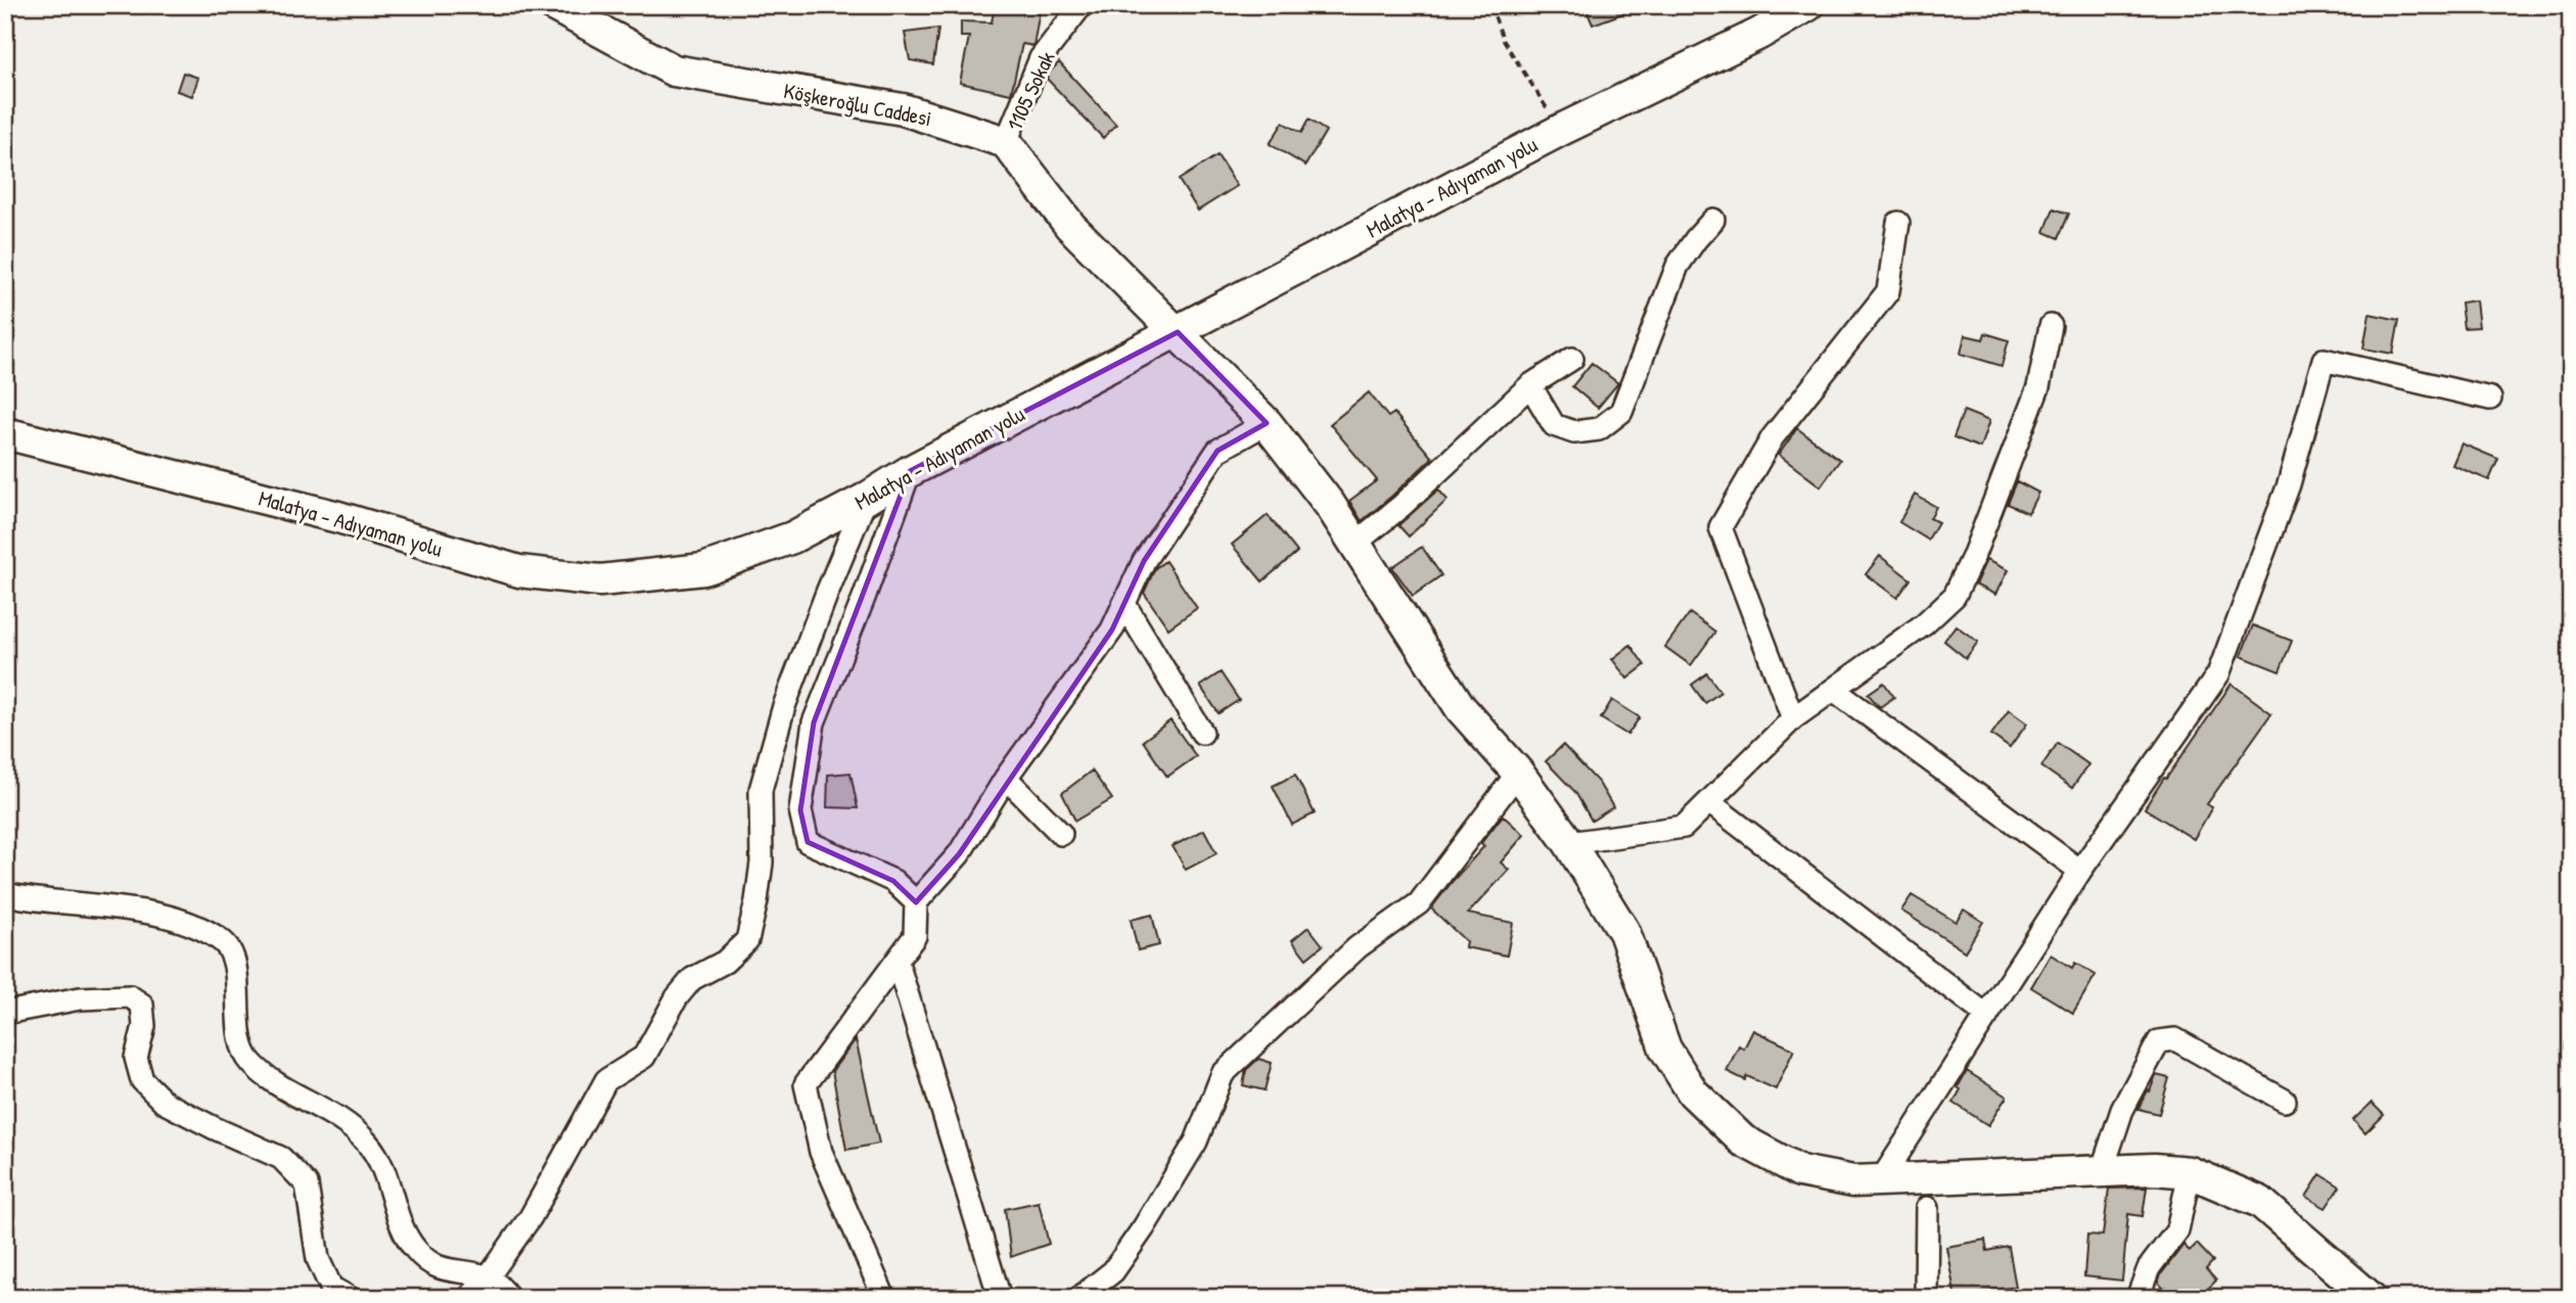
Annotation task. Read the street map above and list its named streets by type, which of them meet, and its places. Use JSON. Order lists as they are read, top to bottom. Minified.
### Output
{"streets":{"main road":["Köşkeroğlu Caddesi","Malatya - Adıyaman yolu"],"street":["1105 Sokak"]},"crossings":[["1105 Sokak","Köşkeroğlu Caddesi"]]}
